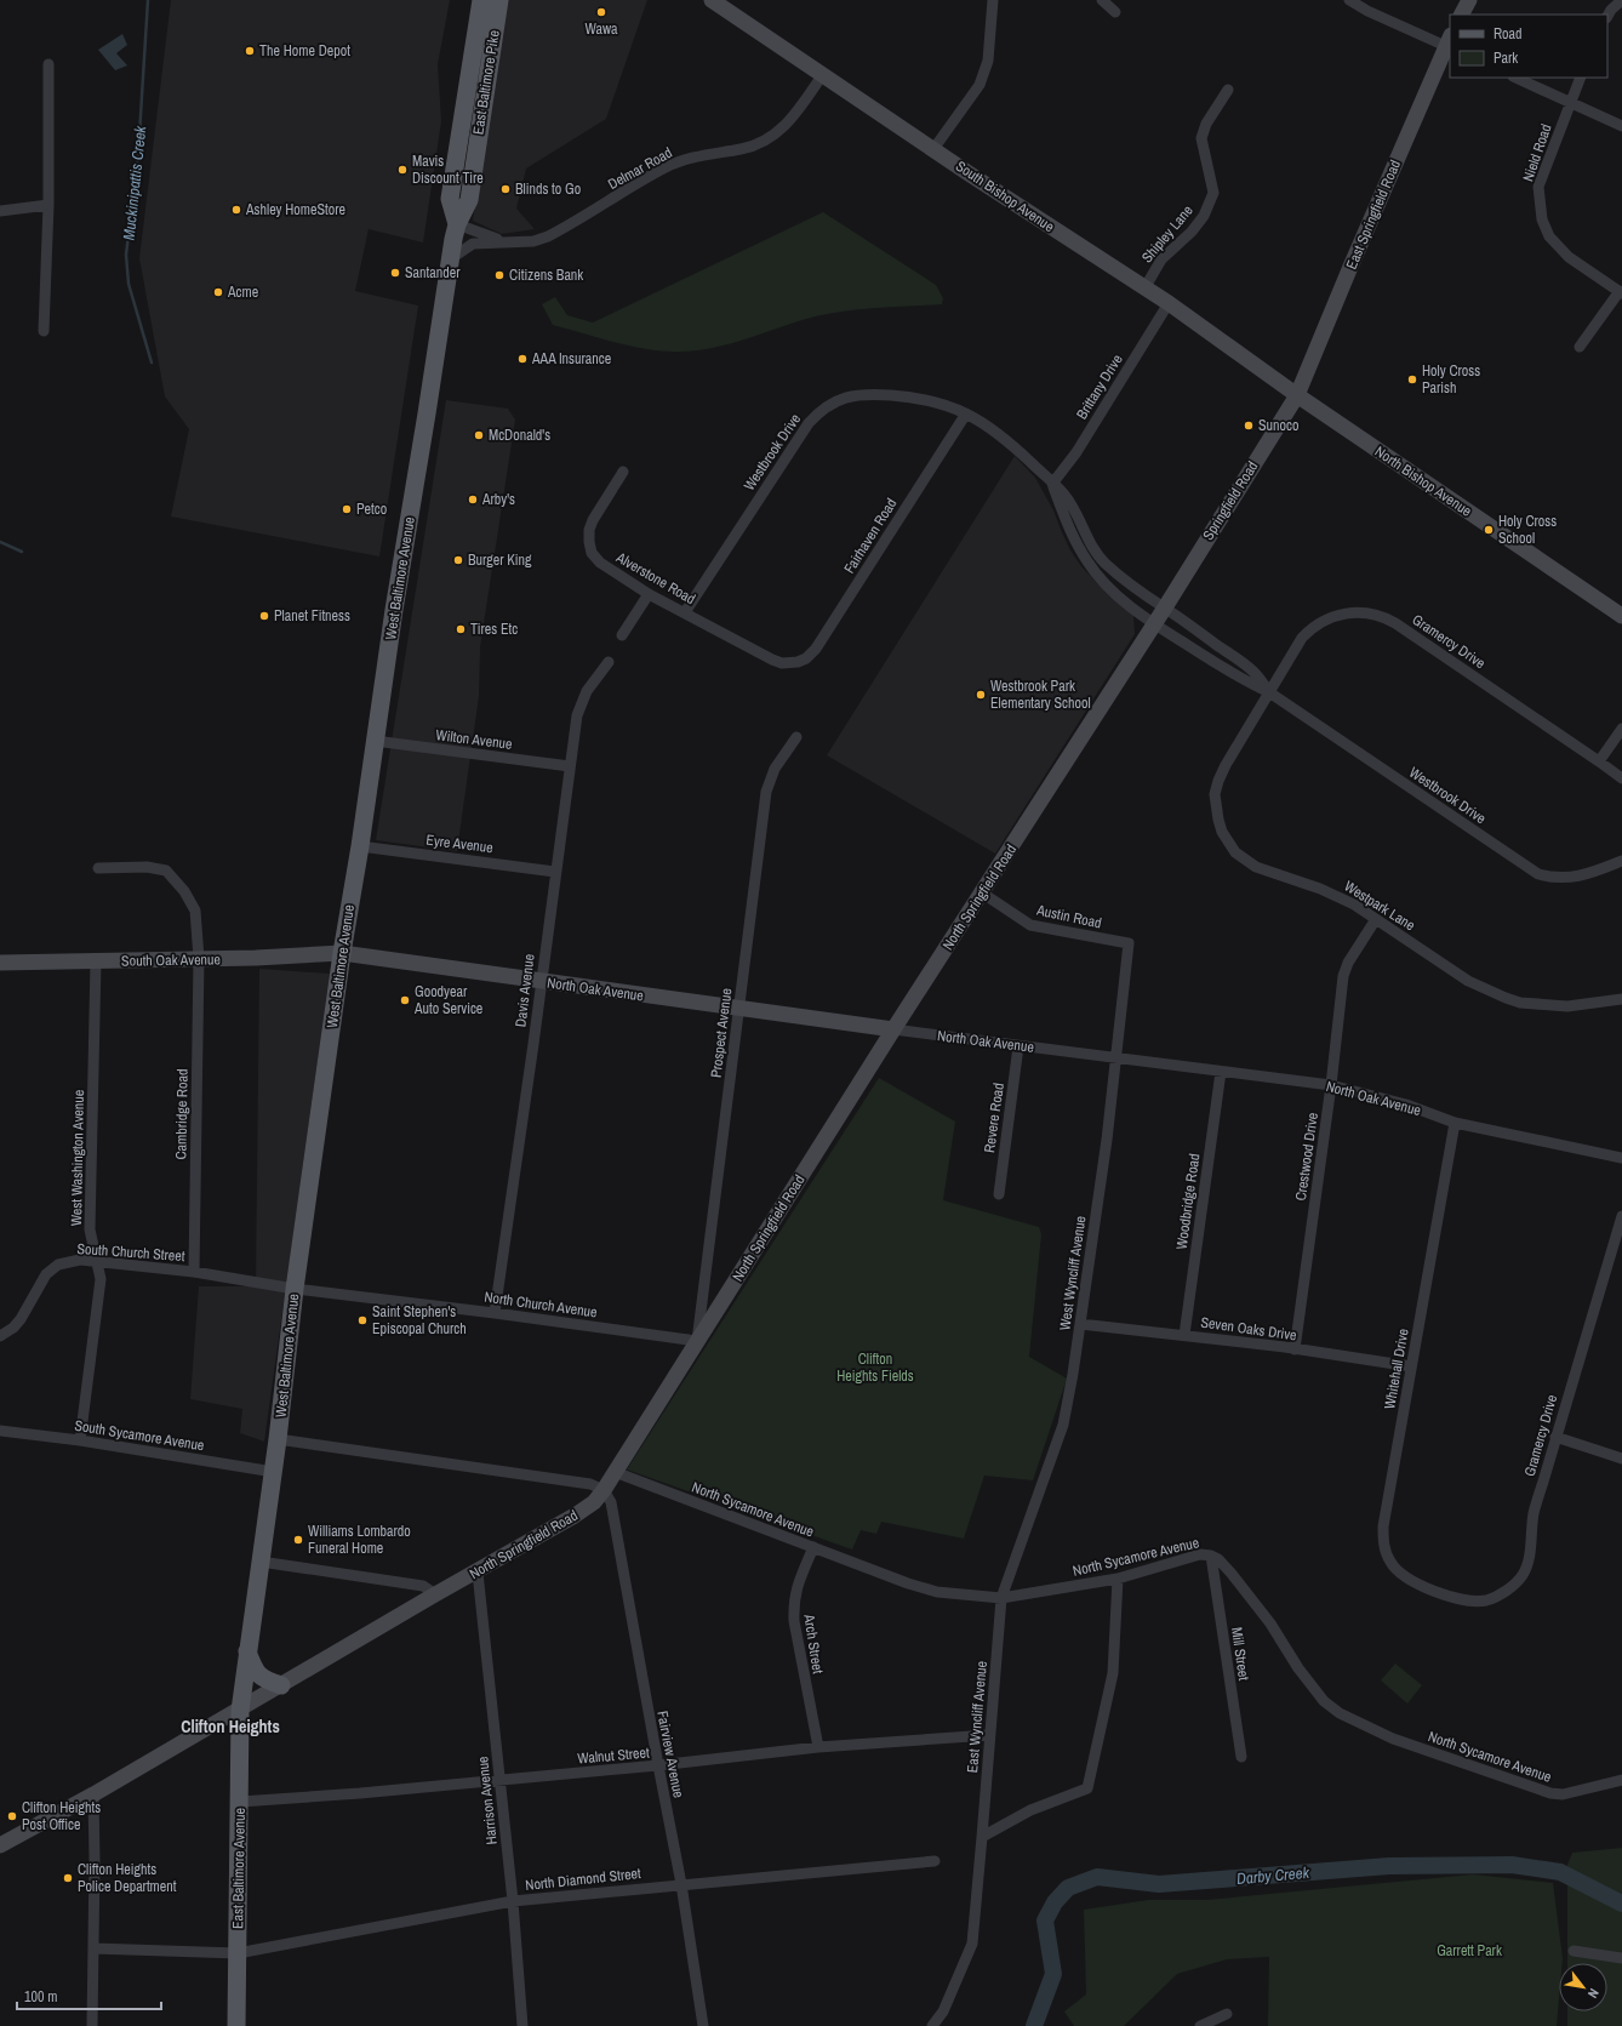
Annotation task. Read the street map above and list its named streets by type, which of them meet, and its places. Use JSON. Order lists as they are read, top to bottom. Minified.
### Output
{"streets":{"main road":["East Baltimore Pike","South Bishop Avenue","East Springfield Road","North Bishop Avenue","Springfield Road","West Baltimore Avenue","North Springfield Road","South Oak Avenue","North Oak Avenue","East Baltimore Avenue"],"street":["Nield Road","Delmar Road","Shipley Lane","Brittany Drive","Westbrook Drive","Fairhaven Road","Alverstone Road","Gramercy Drive","Wilton Avenue","Eyre Avenue","Westpark Lane","Austin Road","Davis Avenue","Prospect Avenue","Cambridge Road","Revere Road","Crestwood Drive","West Washington Avenue","Woodbridge Road","South Church Street","West Wyncliff Avenue","North Church Avenue","Seven Oaks Drive","Whitehall Drive","South Sycamore Avenue","North Sycamore Avenue","Arch Street","Mill Street","East Wyncliff Avenue","Fairview Avenue","Walnut Street","Harrison Avenue","North Diamond Street"]},"crossings":[["East Baltimore Pike","Delmar Road"],["East Baltimore Pike","West Baltimore Avenue"],["Delmar Road","South Bishop Avenue"],["Delmar Road","West Baltimore Avenue"],["South Bishop Avenue","East Springfield Road"],["South Bishop Avenue","Shipley Lane"],["South Bishop Avenue","Brittany Drive"],["South Bishop Avenue","North Bishop Avenue"],["South Bishop Avenue","Springfield Road"],["East Springfield Road","North Bishop Avenue"],["East Springfield Road","Springfield Road"],["Brittany Drive","Westbrook Drive"],["Westbrook Drive","Springfield Road"],["Westbrook Drive","Fairhaven Road"],["Westbrook Drive","Alverstone Road"],["Westbrook Drive","Gramercy Drive"],["Westbrook Drive","North Springfield Road"],["Westbrook Drive","Westpark Lane"],["North Bishop Avenue","Springfield Road"],["Springfield Road","North Springfield Road"],["Fairhaven Road","Alverstone Road"],["West Baltimore Avenue","Wilton Avenue"],["West Baltimore Avenue","Eyre Avenue"],["West Baltimore Avenue","North Springfield Road"],["West Baltimore Avenue","South Oak Avenue"],["West Baltimore Avenue","North Oak Avenue"],["West Baltimore Avenue","South Church Street"],["West Baltimore Avenue","North Church Avenue"],["West Baltimore Avenue","South Sycamore Avenue"],["West Baltimore Avenue","East Baltimore Avenue"],["Gramercy Drive","Westpark Lane"],["Gramercy Drive","Whitehall Drive"],["Wilton Avenue","Davis Avenue"],["Eyre Avenue","Davis Avenue"],["North Springfield Road","Austin Road"],["North Springfield Road","North Oak Avenue"],["North Springfield Road","Prospect Avenue"],["North Springfield Road","North Church Avenue"],["North Springfield Road","North Sycamore Avenue"],["North Springfield Road","Fairview Avenue"],["North Springfield Road","Harrison Avenue"],["North Springfield Road","East Baltimore Avenue"],["Westpark Lane","Crestwood Drive"],["Austin Road","West Wyncliff Avenue"],["South Oak Avenue","North Oak Avenue"],["South Oak Avenue","Cambridge Road"],["South Oak Avenue","West Washington Avenue"],["North Oak Avenue","Davis Avenue"],["North Oak Avenue","Prospect Avenue"],["North Oak Avenue","Revere Road"],["North Oak Avenue","Crestwood Drive"],["North Oak Avenue","Woodbridge Road"],["North Oak Avenue","West Wyncliff Avenue"],["North Oak Avenue","Whitehall Drive"],["Davis Avenue","North Church Avenue"],["Prospect Avenue","North Church Avenue"],["Cambridge Road","South Church Street"],["Crestwood Drive","Seven Oaks Drive"],["West Washington Avenue","South Church Street"],["West Washington Avenue","South Sycamore Avenue"],["Woodbridge Road","Seven Oaks Drive"],["South Church Street","North Church Avenue"],["West Wyncliff Avenue","Seven Oaks Drive"],["West Wyncliff Avenue","North Sycamore Avenue"],["West Wyncliff Avenue","East Wyncliff Avenue"],["Seven Oaks Drive","Whitehall Drive"],["North Sycamore Avenue","Arch Street"],["North Sycamore Avenue","Mill Street"],["North Sycamore Avenue","East Wyncliff Avenue"],["Arch Street","Walnut Street"],["East Wyncliff Avenue","Walnut Street"],["Fairview Avenue","Walnut Street"],["Fairview Avenue","North Diamond Street"],["Walnut Street","Harrison Avenue"],["Walnut Street","East Baltimore Avenue"],["Harrison Avenue","North Diamond Street"],["East Baltimore Avenue","North Diamond Street"]],"districts":["Clifton Heights"],"water":["Muckinipattis Creek","Darby Creek"],"parks":["Clifton Heights Fields","Garrett Park"],"places":["Wawa","The Home Depot","Mavis Discount Tire","Blinds to Go","Ashley HomeStore","Santander","Citizens Bank","Acme","AAA Insurance","Holy Cross Parish","Sunoco","McDonald's","Arby's","Petco","Holy Cross School","Burger King","Planet Fitness","Tires Etc","Westbrook Park Elementary School","Goodyear Auto Service","Saint Stephen's Episcopal Church","Williams Lombardo Funeral Home","Clifton Heights Post Office","Clifton Heights Police Department"],"legend":["Road","Park"],"scale_bar":"100 m","north":"bottom right"}
